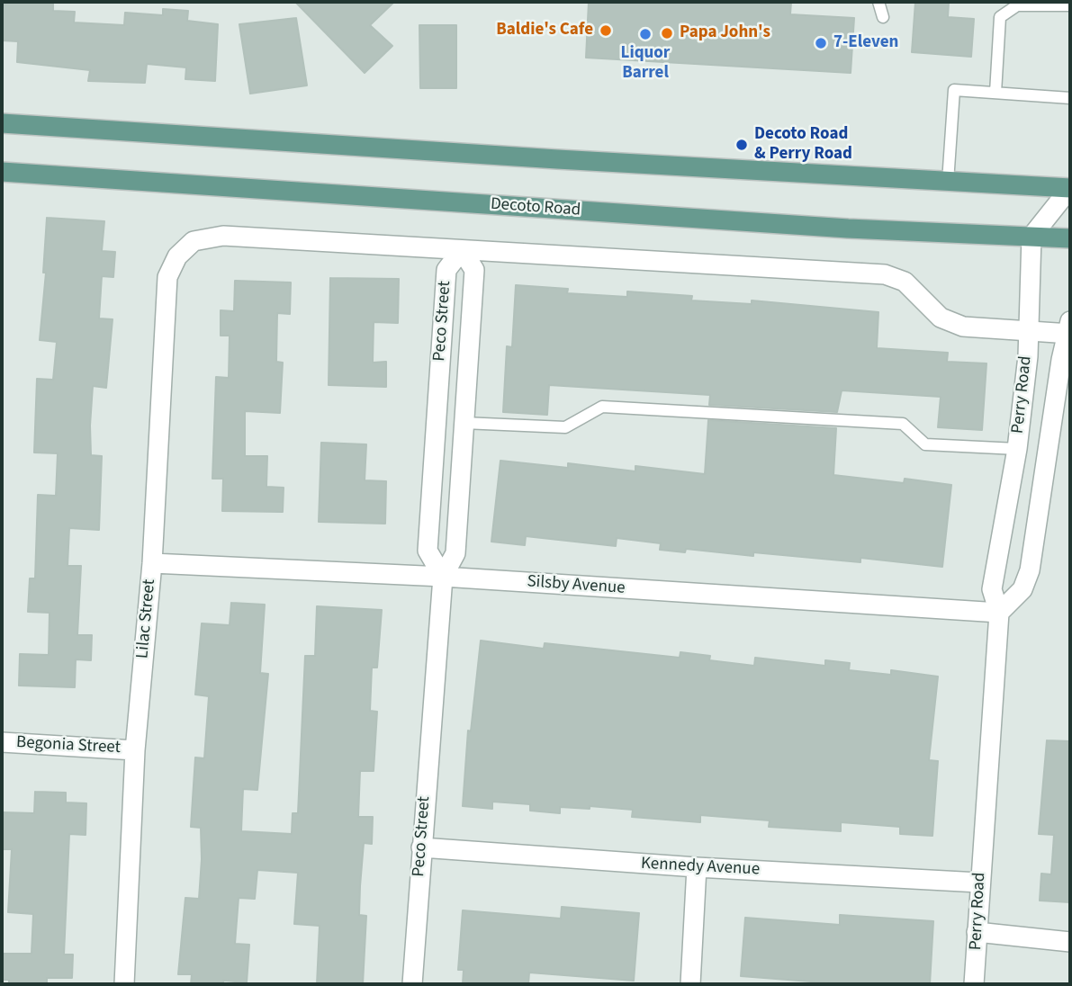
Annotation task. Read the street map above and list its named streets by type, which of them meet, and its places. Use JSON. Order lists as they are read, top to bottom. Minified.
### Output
{"streets":{"main road":["Decoto Road"],"street":["Peco Street","Perry Road","Silsby Avenue","Lilac Street","Begonia Street","Kennedy Avenue"]},"crossings":[["Decoto Road","Perry Road"],["Peco Street","Silsby Avenue"],["Peco Street","Lilac Street"],["Peco Street","Kennedy Avenue"],["Perry Road","Silsby Avenue"],["Perry Road","Kennedy Avenue"],["Silsby Avenue","Lilac Street"],["Lilac Street","Begonia Street"]],"places":["Baldie's Cafe","Papa John's","Liquor Barrel","7-Eleven","Decoto Road & Perry Road"]}
